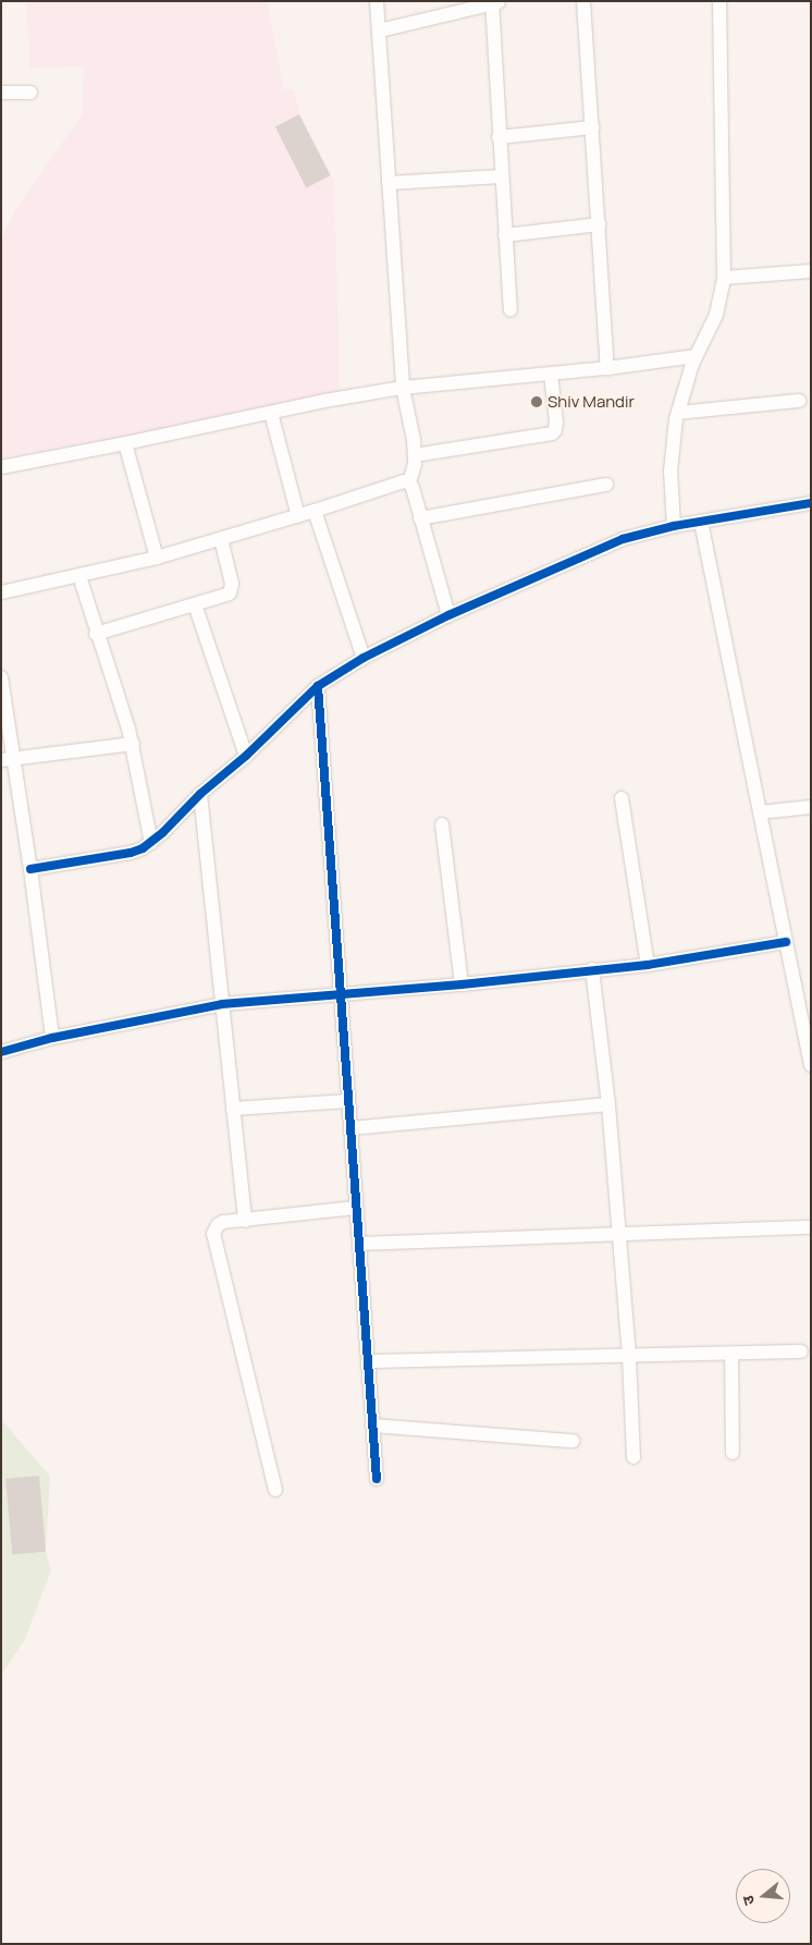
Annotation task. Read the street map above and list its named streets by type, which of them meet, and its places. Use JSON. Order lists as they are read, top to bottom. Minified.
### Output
{"places":["Shiv Mandir"],"north":"left"}
